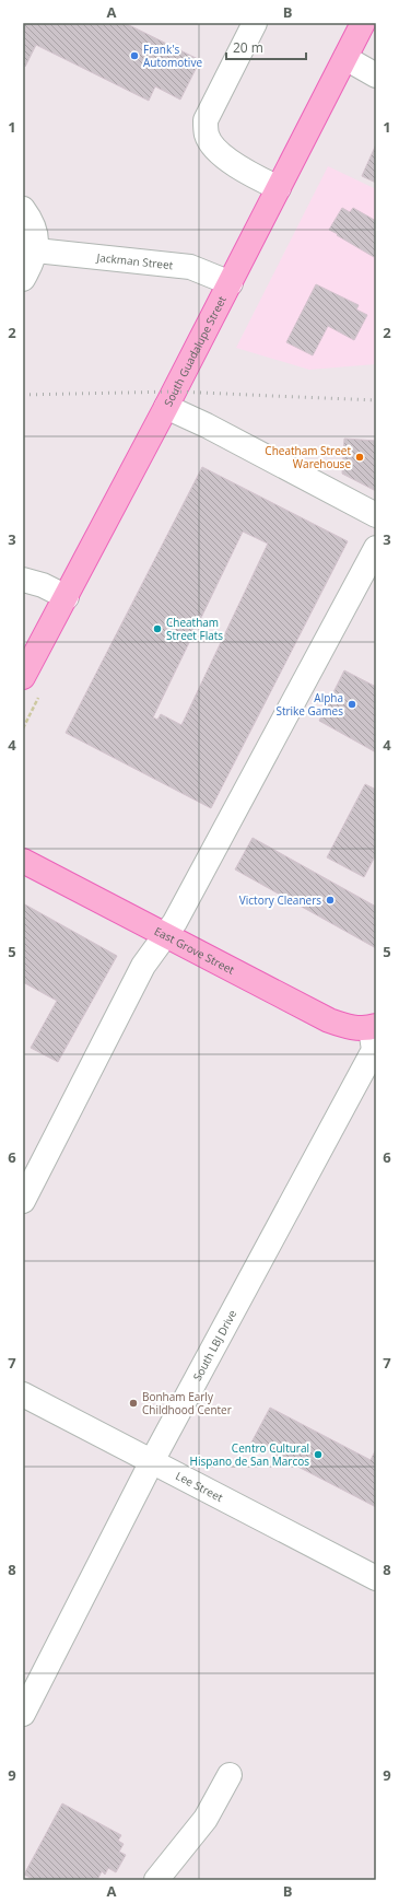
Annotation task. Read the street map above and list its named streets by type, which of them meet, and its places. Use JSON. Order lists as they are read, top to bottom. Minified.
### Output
{"streets":{"main road":["South Guadalupe Street","East Grove Street"],"street":["Jackman Street","South LBJ Drive","Lee Street"]},"crossings":[["Jackman Street","South Guadalupe Street"],["East Grove Street","South LBJ Drive"],["South LBJ Drive","Lee Street"]],"places":["Frank's Automotive","Cheatham Street Warehouse","Cheatham Street Flats","Alpha Strike Games","Victory Cleaners","Bonham Early Childhood Center","Centro Cultural Hispano de San Marcos"],"scale_bar":"20 m","grid":{"columns":["A","B"],"rows":["1","2","3","4","5","6","7","8","9"]}}
